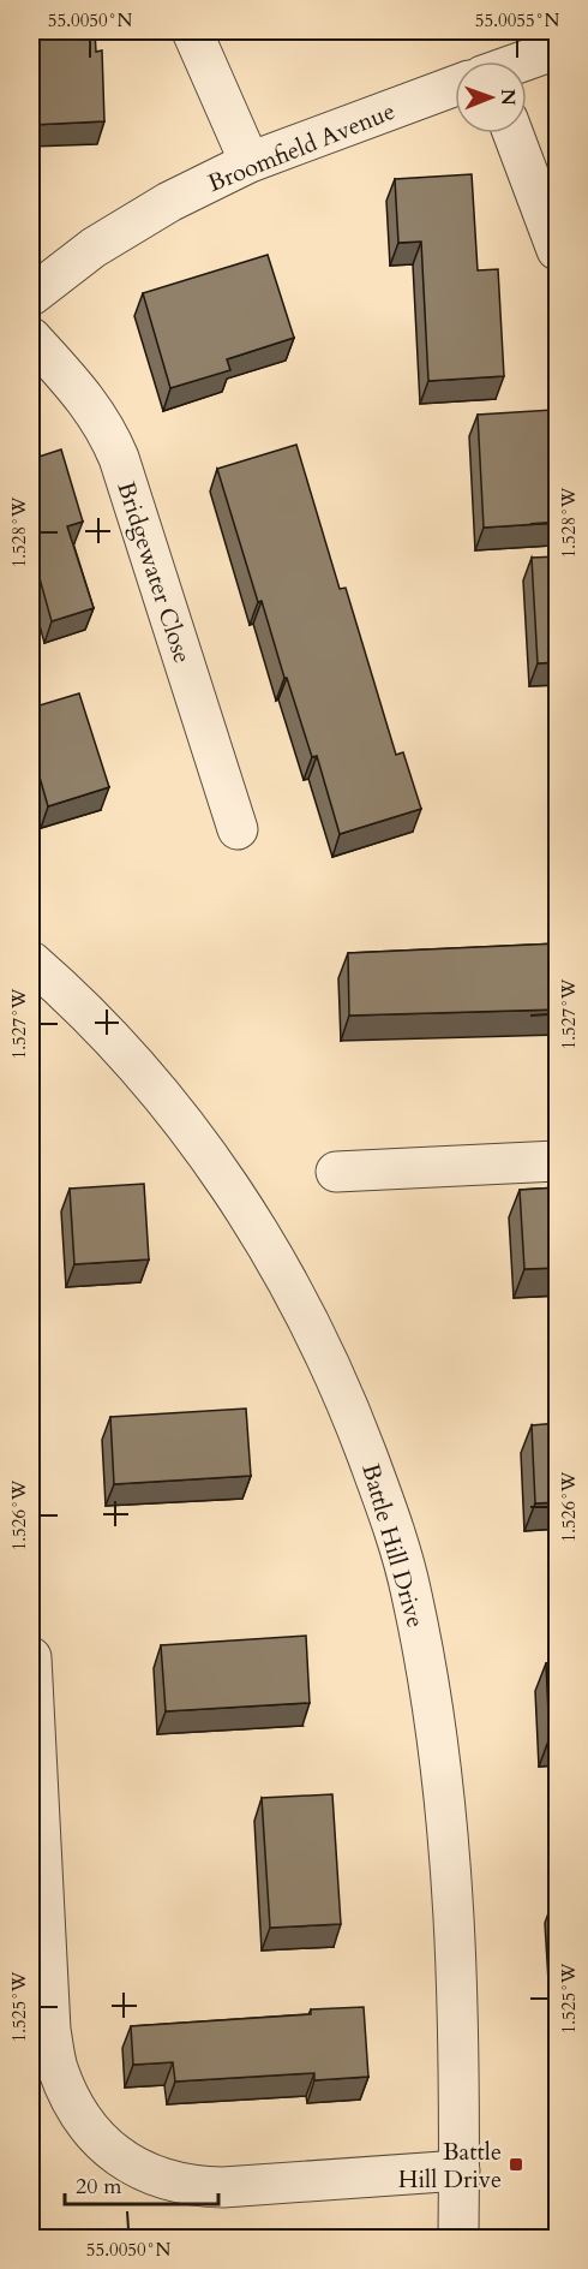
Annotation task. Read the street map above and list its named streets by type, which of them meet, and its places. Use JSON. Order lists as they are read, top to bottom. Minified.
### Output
{"streets":{"street":["Broomfield Avenue","Bridgewater Close","Battle Hill Drive"]},"places":{"transit":["Battle Hill Drive"]},"scale_bar":"20 m","north":"right","coordinates":["55.0050°N","55.0055°N","1.528°W","1.527°W","1.526°W","1.525°W"]}
